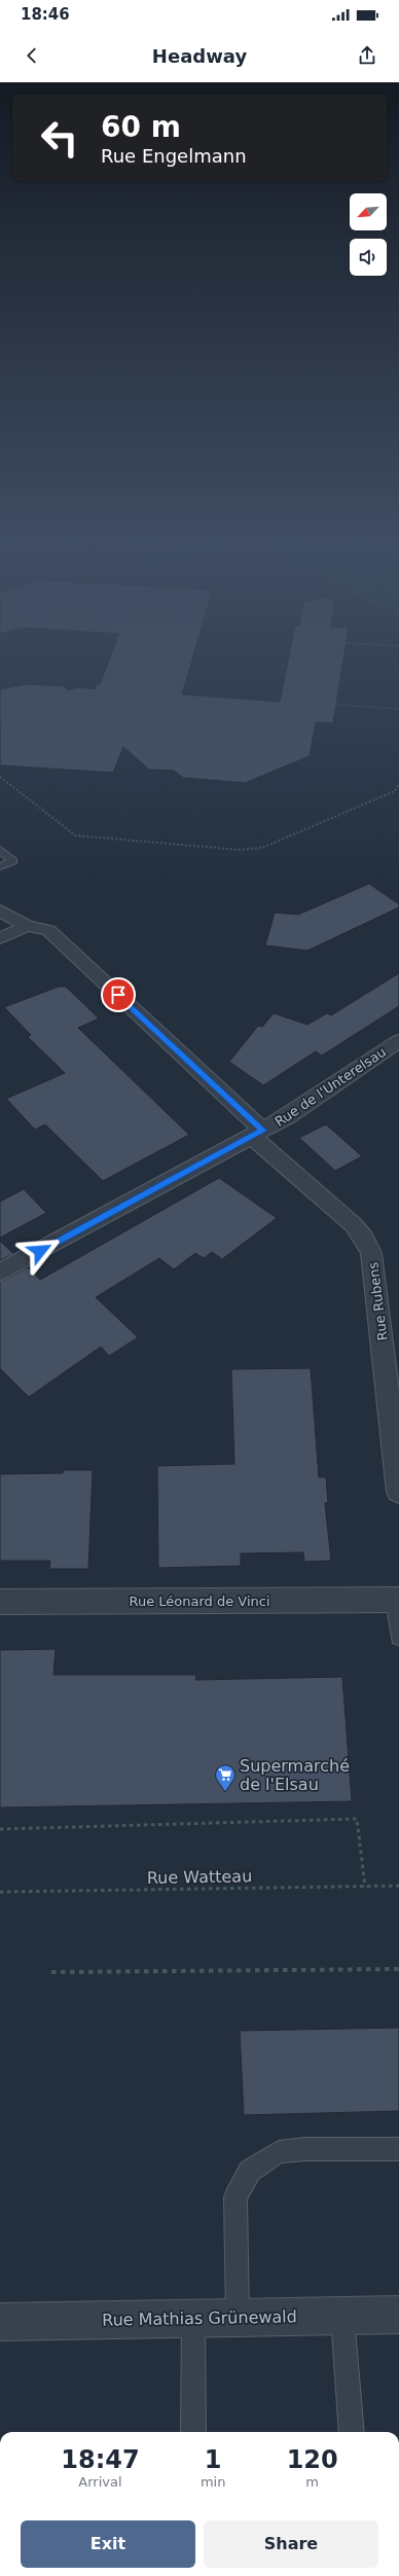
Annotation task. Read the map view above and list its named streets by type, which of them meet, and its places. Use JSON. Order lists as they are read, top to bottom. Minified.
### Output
{"streets":{"street":["Rue de l'Unterelsau","Rue Rubens","Rue Léonard de Vinci","Rue Mathias Grünewald"],"path":["Rue Watteau"]},"crossings":[["Rue de l'Unterelsau","Rue Rubens"]],"places":{"supermarket":["Supermarché de l'Elsau"]},"north":"bottom left","page":{"status":"18:46","header":"Headway","turn":["60 m","Rue Engelmann"],"eta":["18:47","Arrival","1","min","120","m"],"buttons":["Exit","Share"]}}
